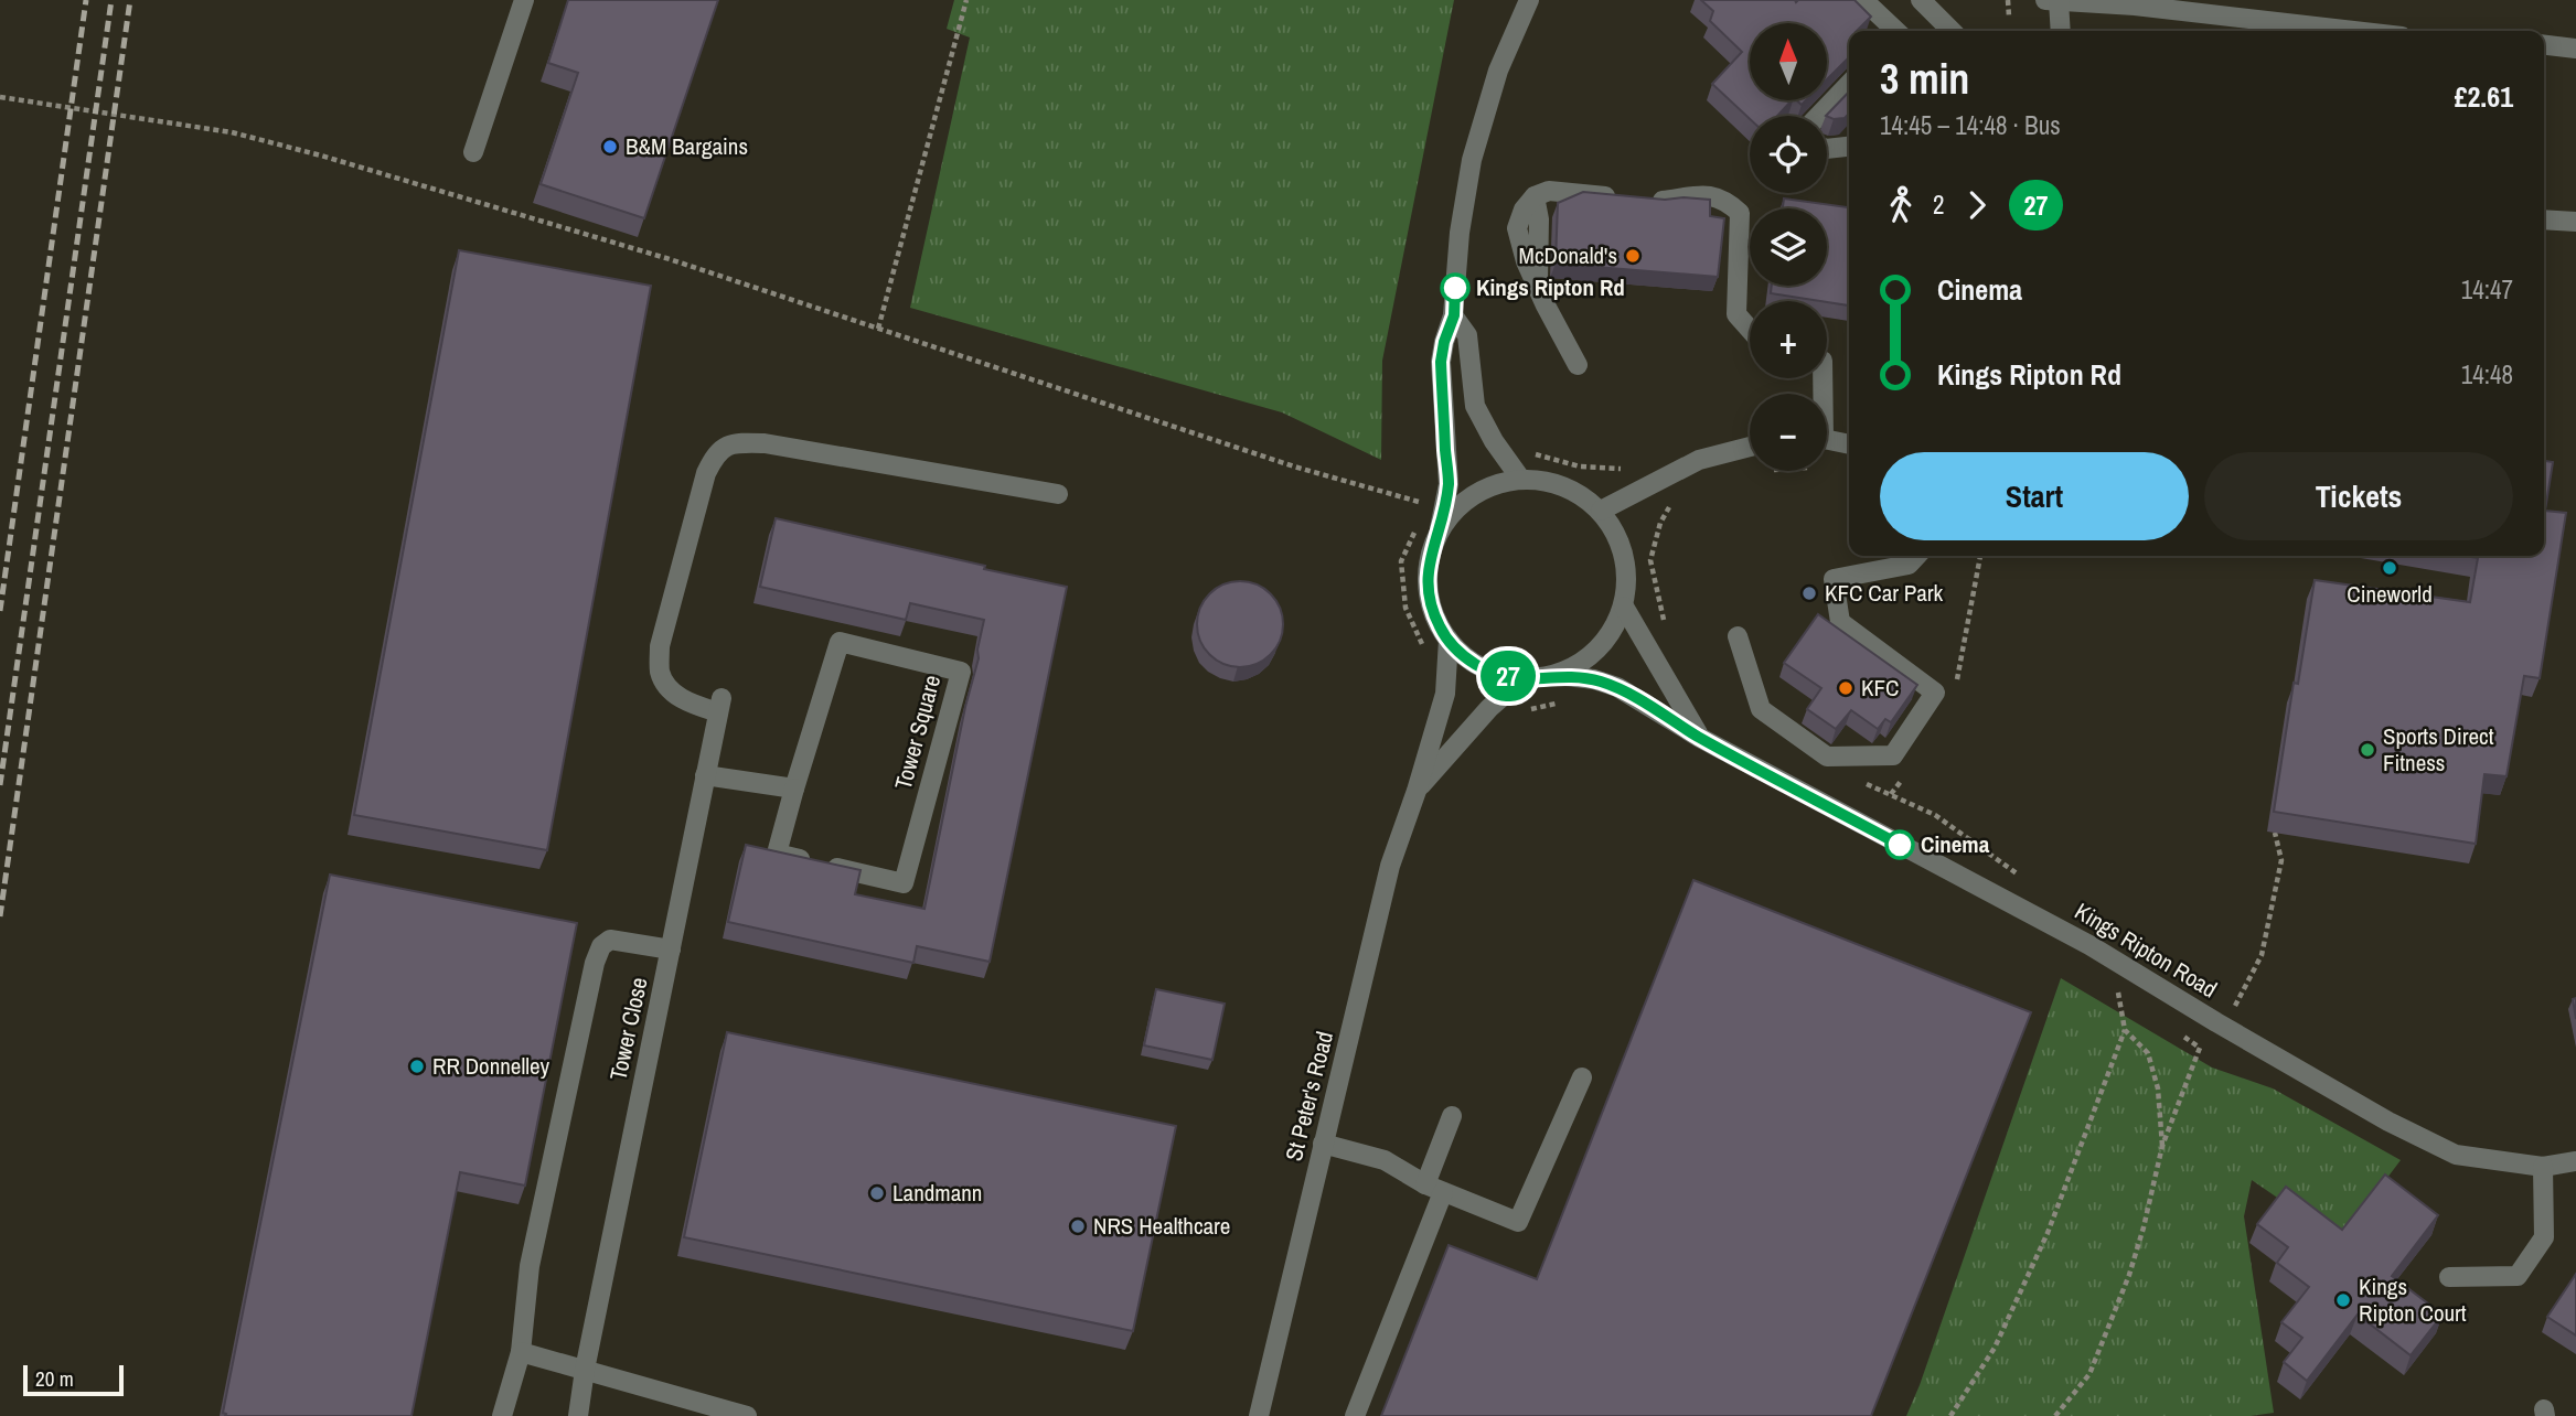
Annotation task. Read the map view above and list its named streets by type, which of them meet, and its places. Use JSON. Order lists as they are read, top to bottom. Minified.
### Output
{"streets":{"street":["Tower Square","Kings Ripton Road","Tower Close","St Peter's Road"]},"crossings":[["Kings Ripton Road","St Peter's Road"]],"places":["B&M Bargains","McDonald's","Kings Ripton Rd","Cineworld","KFC Car Park","KFC","Sports Direct Fitness","Cinema","RR Donnelley","Landmann","NRS Healthcare","Kings Ripton Court"],"lines":["bus line 27"],"scale_bar":"20 m","north":"top","page":{"on_map":"27","map_buttons":["+","−"],"heading":["3 min","14:45 – 14:48 · Bus","£2.61"],"legs":["2","27"],"list":[{"name":"Cinema","value":"14:47"},{"name":"Kings Ripton Rd","value":"14:48"}],"buttons":["Start","Tickets"],"scale":"20 m"}}
